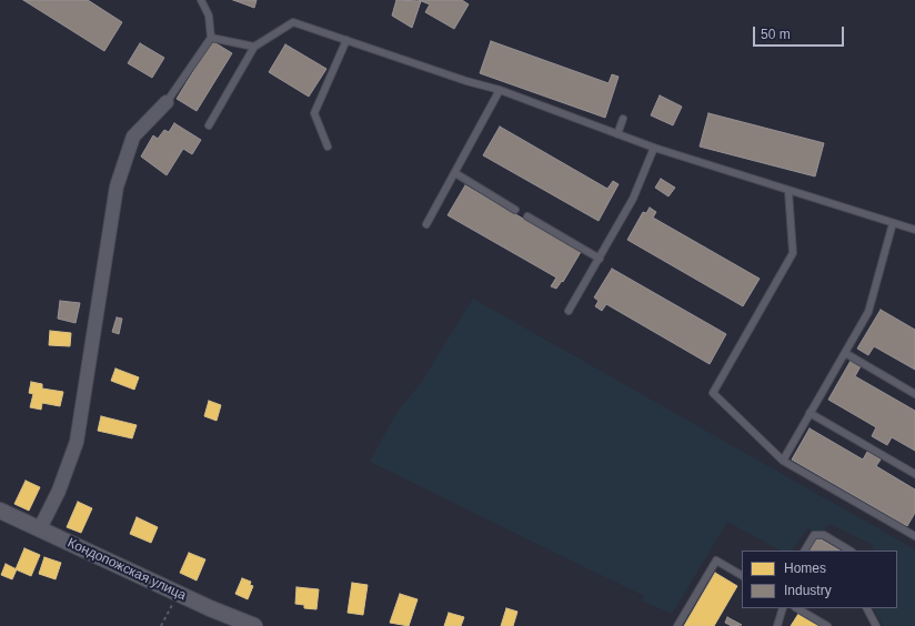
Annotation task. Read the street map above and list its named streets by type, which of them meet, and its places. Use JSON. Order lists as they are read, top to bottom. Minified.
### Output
{"streets":{"street":["Кондопожская улица"]},"legend":["Homes","Industry"],"scale_bar":"50 m"}
